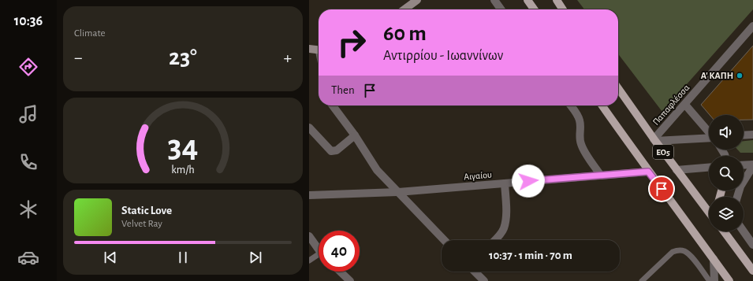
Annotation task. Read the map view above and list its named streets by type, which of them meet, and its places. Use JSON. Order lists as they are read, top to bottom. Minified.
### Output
{"streets":{"main road":["ΕΟ5"],"street":["Παπαφλέσσα","Αιγαίου"]},"crossings":[["Παπαφλέσσα","ΕΟ5"],["ΕΟ5","Αιγαίου"]],"places":["Α' ΚΑΠΗ"],"page":{"tabs":"10:36","tile":"Climate","turn":["60 m","Αντιρρίου - Ιωαννίνων"],"heat":["−","23°","+"],"then":"Then","song":["Static Love","Velvet Ray"],"limit":"40","trip":"10:37 · 1 min · 70 m","gauge":["34","km/h"]}}
